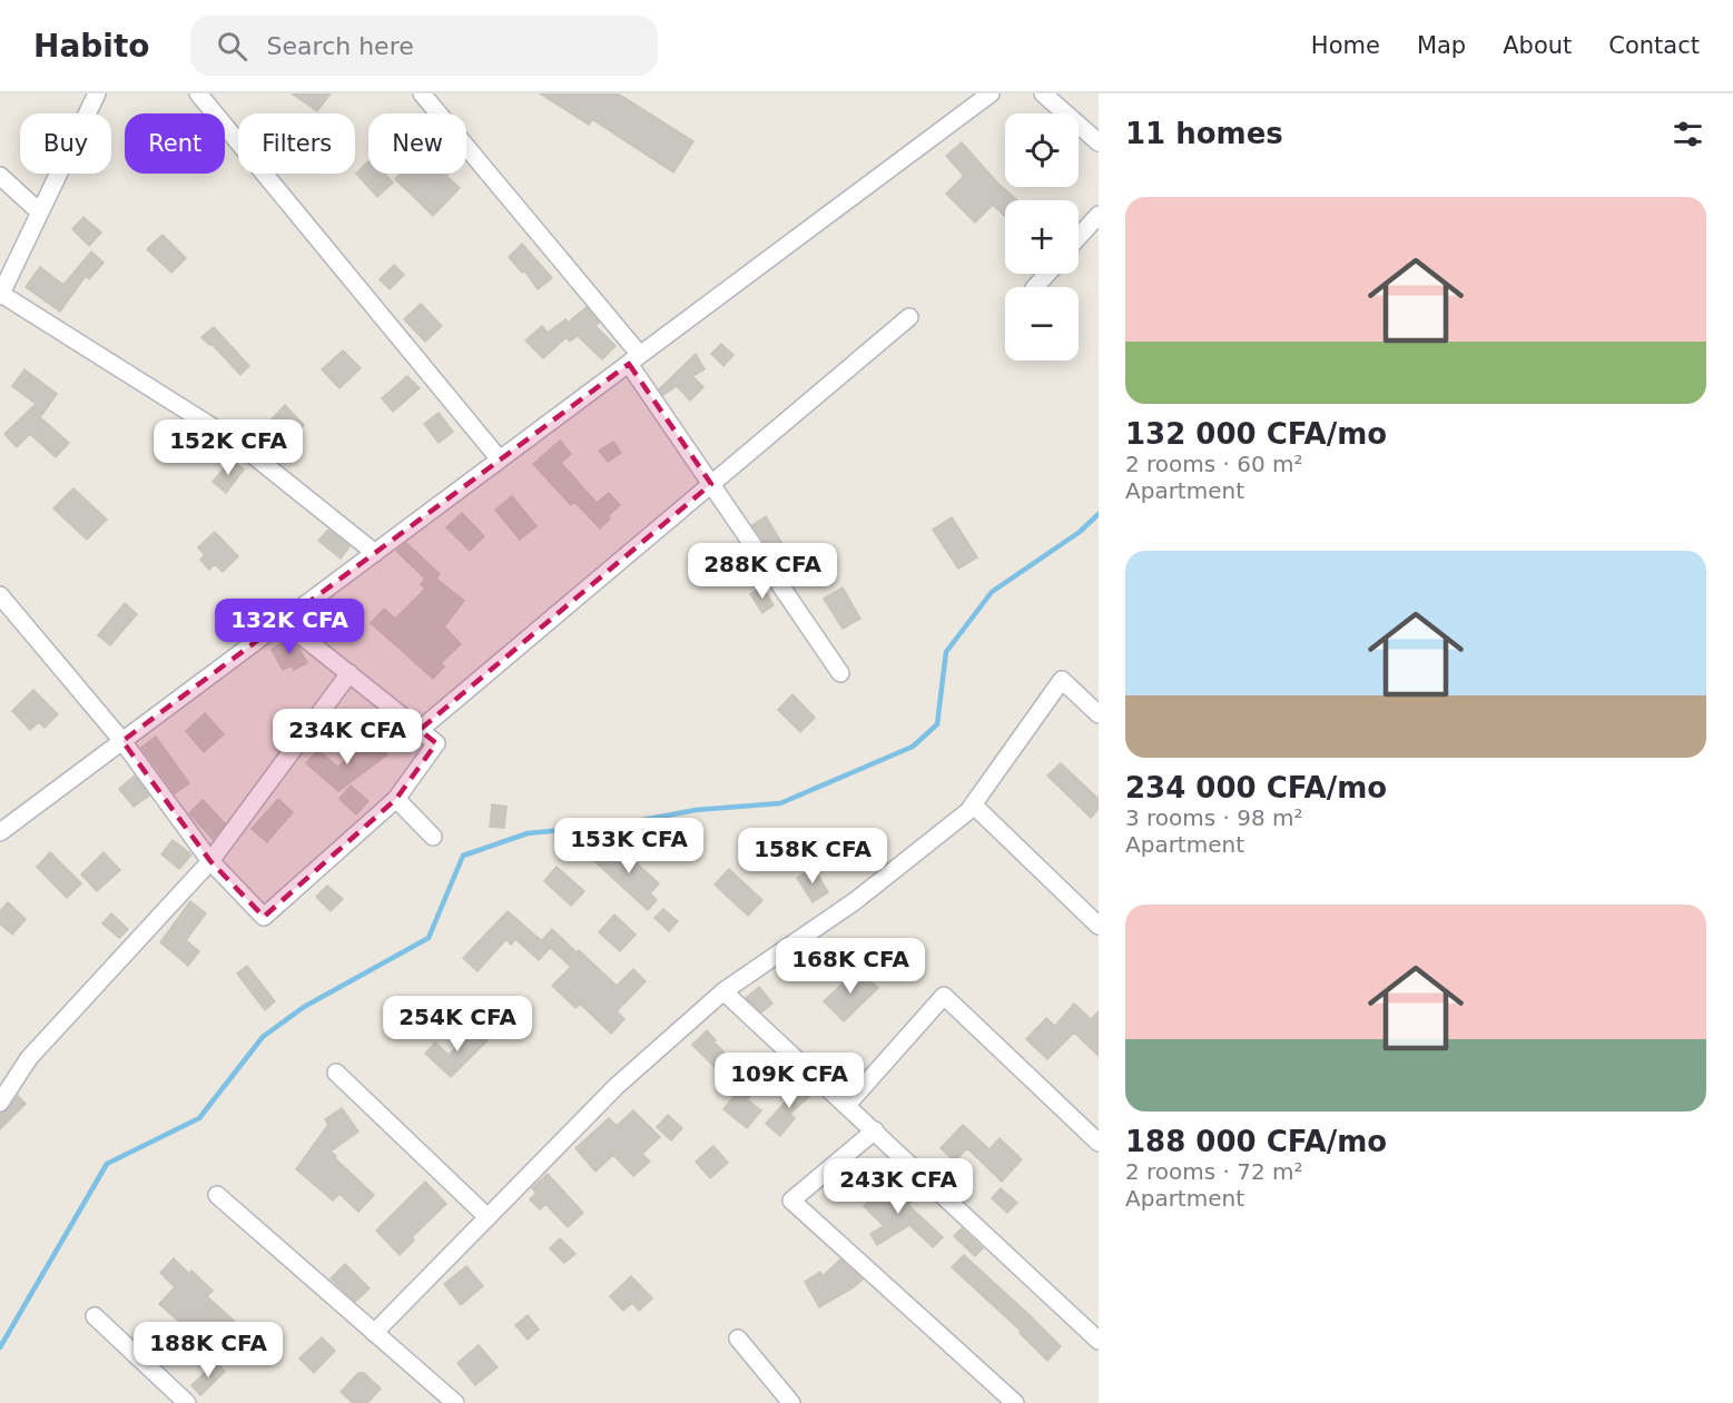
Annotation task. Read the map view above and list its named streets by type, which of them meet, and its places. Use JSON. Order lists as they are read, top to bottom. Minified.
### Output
{"page":{"header":"Habito","search":"Search here","nav":["Home","Map","About","Contact"],"heading":"11 homes","map_buttons":["+","−"],"chip":["Buy","Rent","Filters","New"],"list":[{"name":"132 000 CFA/mo","note":"2 rooms · 60 m² · Apartment"},{"name":"234 000 CFA/mo","note":"3 rooms · 98 m² · Apartment"},{"name":"188 000 CFA/mo","note":"2 rooms · 72 m² · Apartment"}],"price":["152K CFA","288K CFA","132K CFA","234K CFA","153K CFA","158K CFA","168K CFA","254K CFA","109K CFA","243K CFA","188K CFA"]}}
